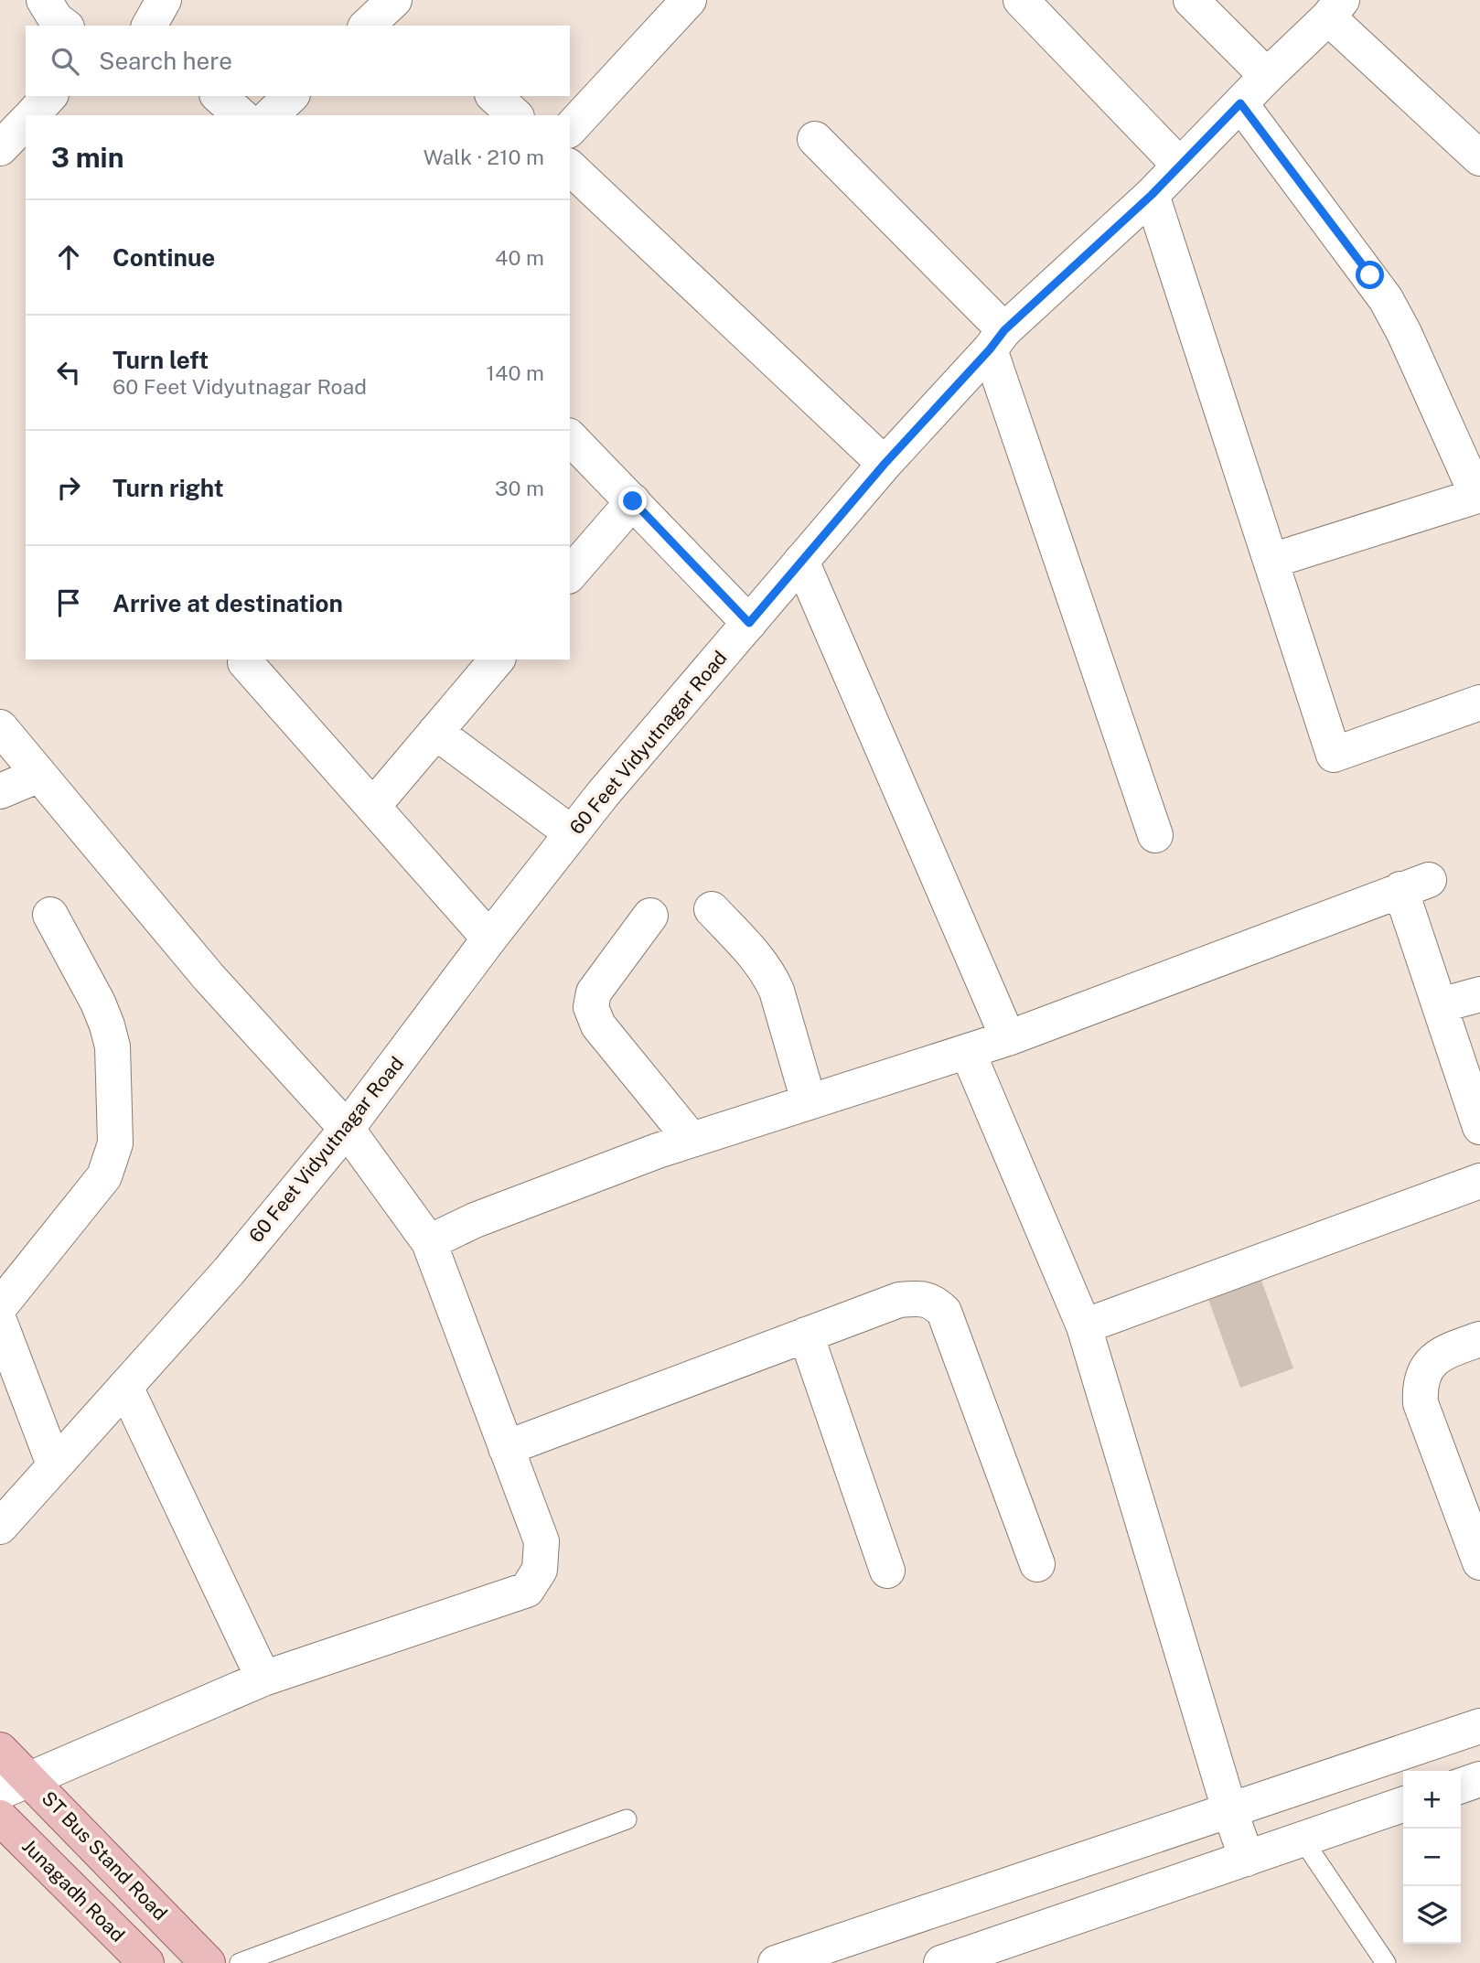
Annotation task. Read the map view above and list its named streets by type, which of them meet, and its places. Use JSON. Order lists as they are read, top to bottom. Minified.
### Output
{"streets":{"main road":["ST Bus Stand Road","Junagadh Road"],"street":["60 Feet Vidyutnagar Road"]},"page":{"search":"Search here","heading":["3 min","Walk · 210 m"],"list":[["Continue","40 m"],["Turn left","60 Feet Vidyutnagar Road","140 m"],["Turn right","30 m"],"Arrive at destination"],"map_buttons":["+","−"]}}
